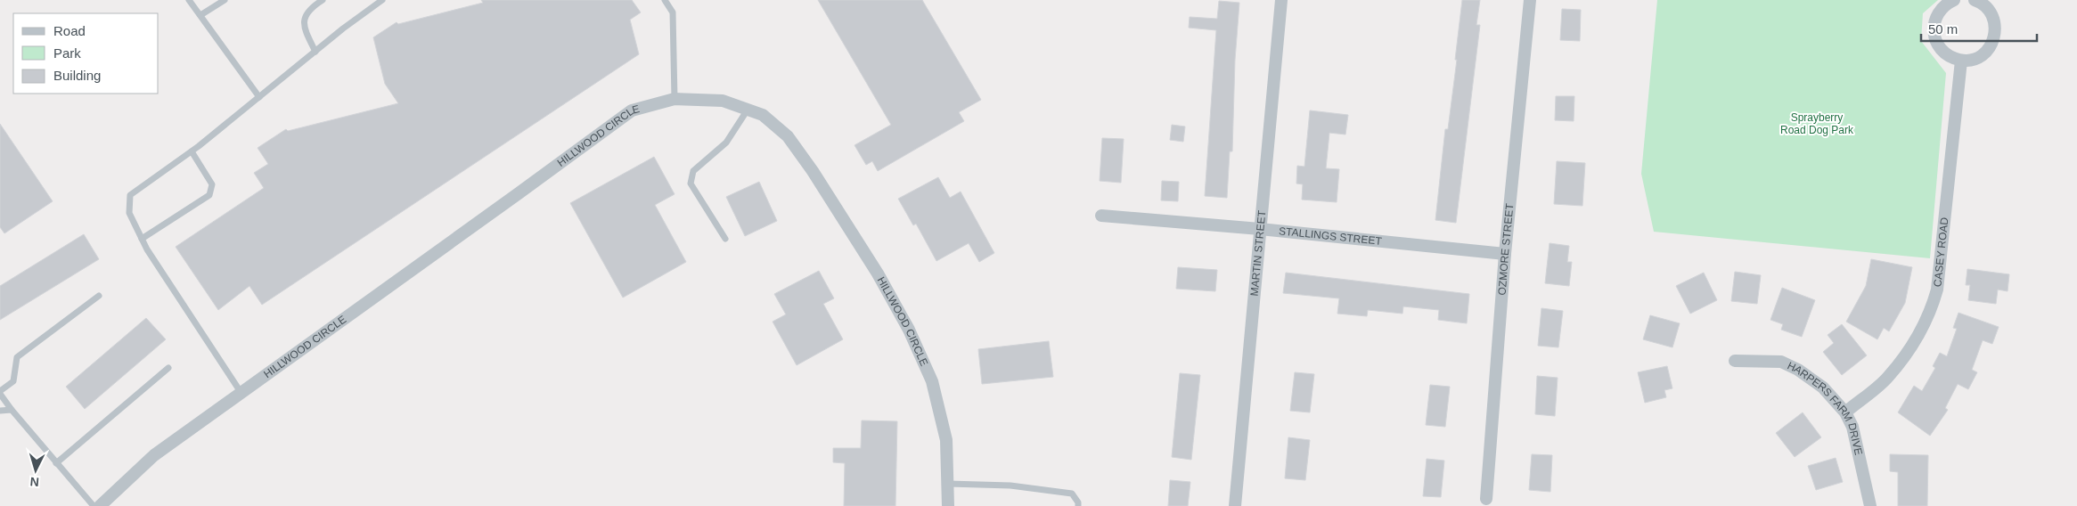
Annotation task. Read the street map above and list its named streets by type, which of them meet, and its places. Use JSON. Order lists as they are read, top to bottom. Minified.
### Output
{"streets":{"street":["HILLWOOD CIRCLE","STALLINGS STREET","OZMORE STREET","MARTIN STREET","CASEY ROAD","HARPERS FARM DRIVE"]},"crossings":[["STALLINGS STREET","OZMORE STREET"],["STALLINGS STREET","MARTIN STREET"],["CASEY ROAD","HARPERS FARM DRIVE"]],"parks":["Sprayberry Road Dog Park"],"legend":["Road","Park","Building"],"scale_bar":"50 m","north":"bottom"}
